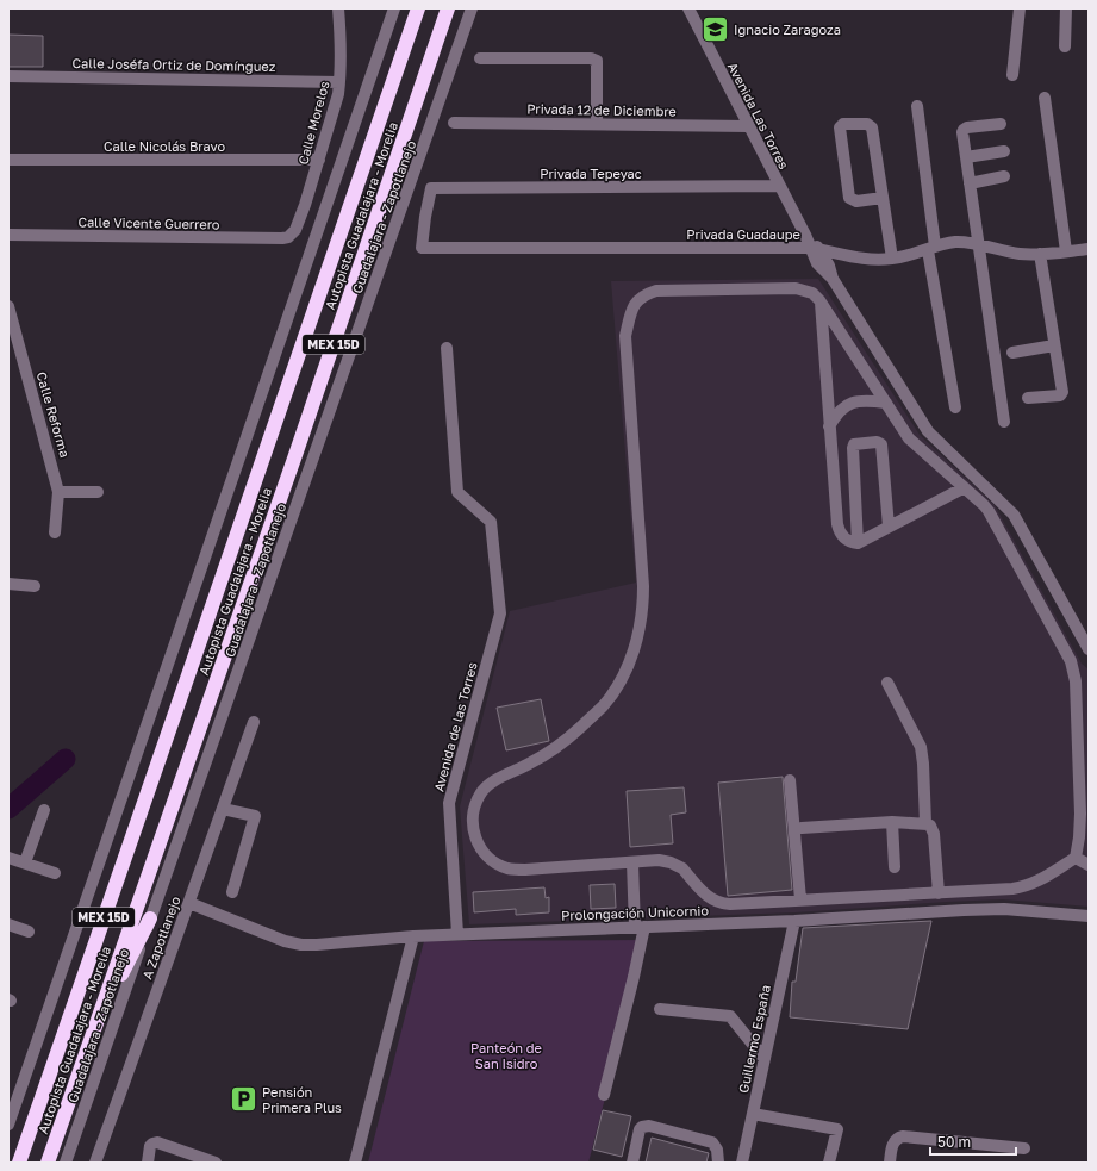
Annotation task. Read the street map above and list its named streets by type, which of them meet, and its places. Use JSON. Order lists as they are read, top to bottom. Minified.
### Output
{"streets":{"highway":["Autopista Guadalajara - Morelia","MEX 15D"],"street":["Calle Joséfa Ortiz de Domínguez","Privada 12 de Diciembre","Avenida Las Torres","Calle Morelos","Calle Nicolás Bravo","Privada Tepeyac","Guadalajara - Zapotlanejo","Calle Vicente Guerrero","Privada Guadaupe","Calle Reforma","Avenida de las Torres","Prolongación Unicornio","A Zapotlanejo","Guillermo España"]},"crossings":[["Calle Joséfa Ortiz de Domínguez","Calle Morelos"],["Privada 12 de Diciembre","Avenida Las Torres"],["Avenida Las Torres","Privada Tepeyac"],["Avenida Las Torres","Privada Guadaupe"],["Calle Morelos","Calle Nicolás Bravo"],["Calle Morelos","Calle Vicente Guerrero"],["Privada Tepeyac","Privada Guadaupe"],["Avenida de las Torres","Prolongación Unicornio"],["Prolongación Unicornio","A Zapotlanejo"],["Prolongación Unicornio","Guillermo España"]],"parks":["Panteón de San Isidro"],"places":{"school or university":["Ignacio Zaragoza"],"parking":["Pensión Primera Plus"]},"scale_bar":"50 m"}
